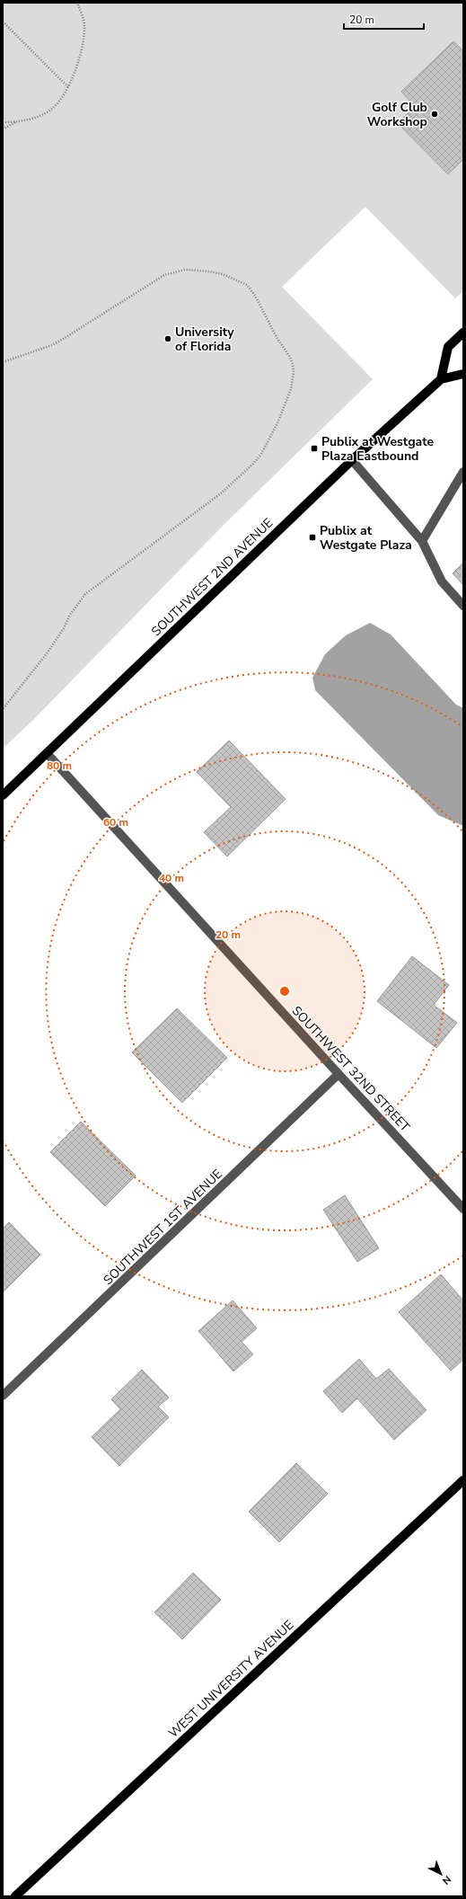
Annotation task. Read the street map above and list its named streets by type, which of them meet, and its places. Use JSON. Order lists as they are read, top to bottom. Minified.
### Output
{"streets":{"main road":["SOUTHWEST 2ND AVENUE","WEST UNIVERSITY AVENUE"],"street":["SOUTHWEST 32ND STREET","SOUTHWEST 1ST AVENUE"]},"crossings":[["SOUTHWEST 2ND AVENUE","SOUTHWEST 32ND STREET"],["SOUTHWEST 32ND STREET","SOUTHWEST 1ST AVENUE"]],"places":{"other":["Golf Club Workshop","University of Florida"],"transit":["Publix at Westgate Plaza Eastbound","Publix at Westgate Plaza"]},"scale_bar":"20 m","north":"bottom right","rings":["80 m","60 m","40 m","20 m"]}
